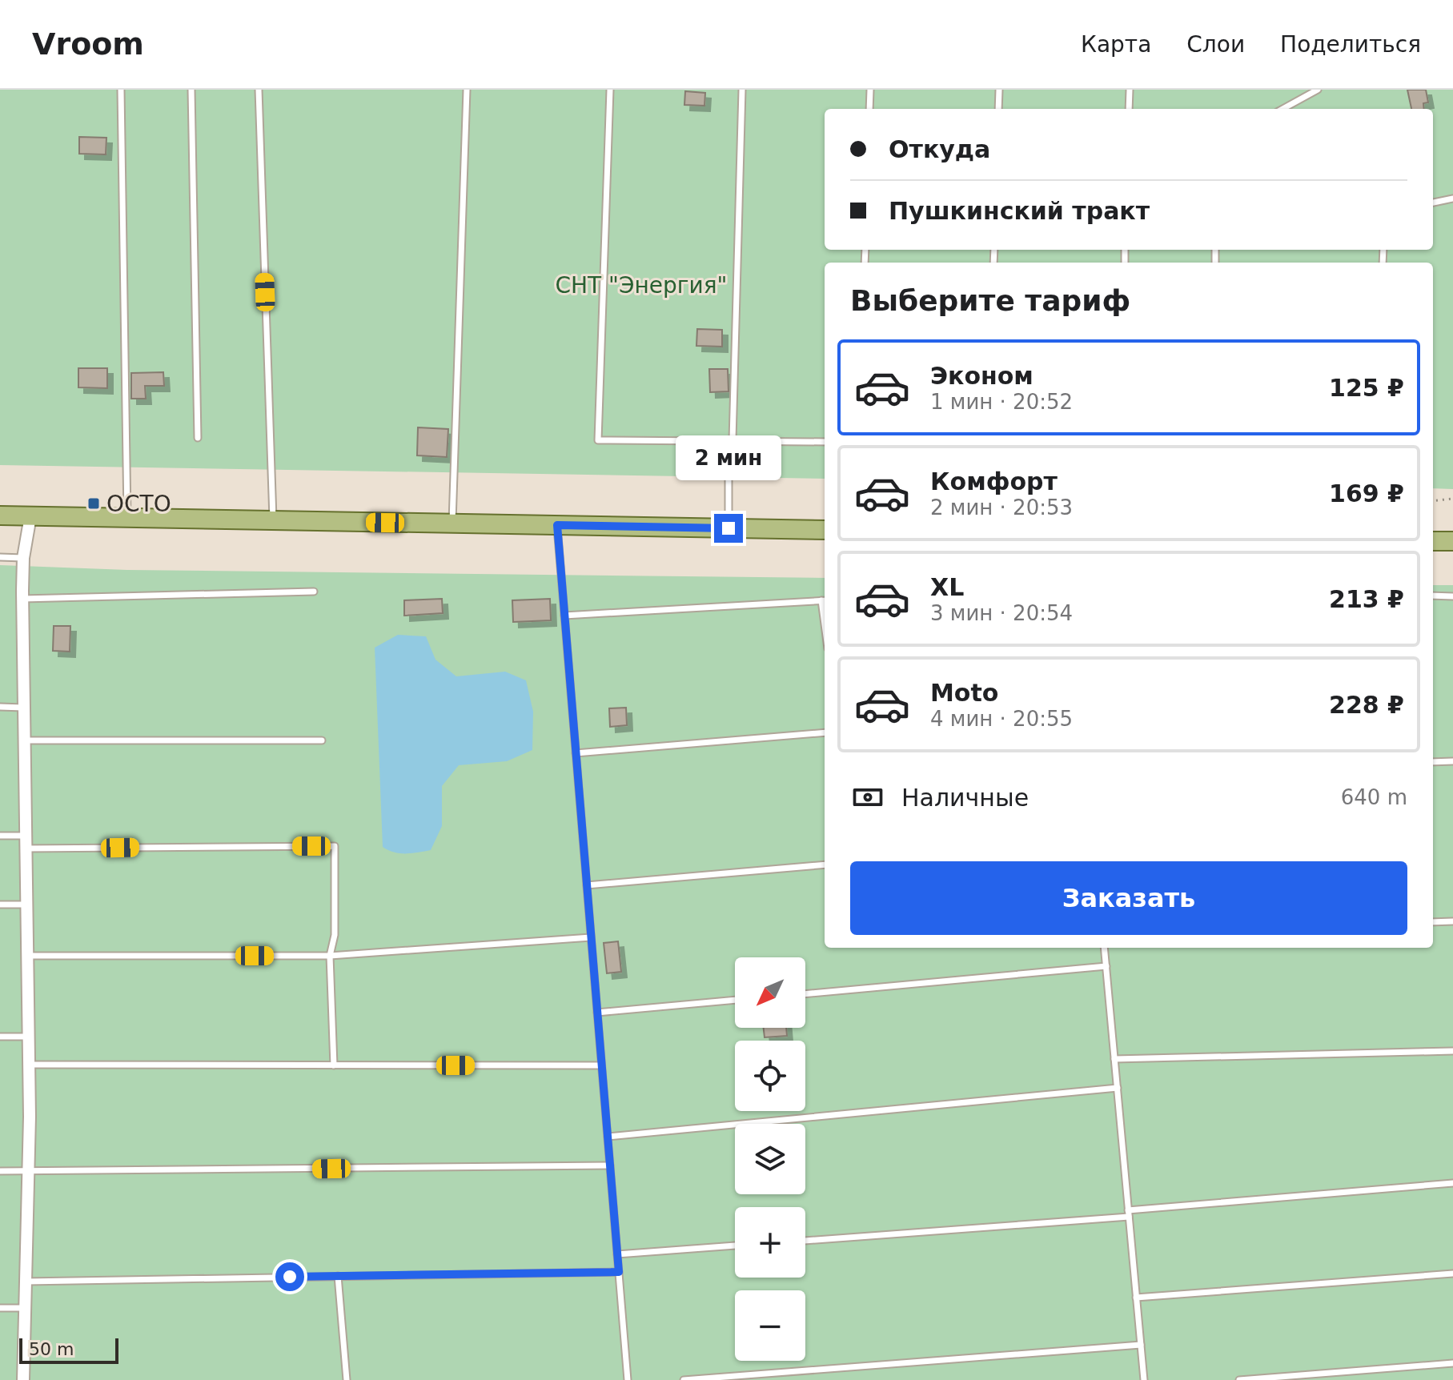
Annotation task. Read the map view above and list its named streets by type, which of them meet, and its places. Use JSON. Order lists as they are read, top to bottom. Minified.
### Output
{"parks":["СНТ \"Энергия\""],"places":{"transit":["ОСТО"]},"scale_bar":"50 m","north":"bottom left","page":{"header":"Vroom","nav":["Карта","Слои","Поделиться"],"banner":["Откуда","Пушкинский тракт"],"heading":"Выберите тариф","list":[{"name":"Эконом","note":"1 мин · 20:52","value":"125 ₽"},{"name":"Комфорт","note":"2 мин · 20:53","value":"169 ₽"},{"name":"XL","note":"3 мин · 20:54","value":"213 ₽"},{"name":"Moto","note":"4 мин · 20:55","value":"228 ₽"}],"bubble":"2 мин","pay":["Наличные","640 m"],"buttons":"Заказать","map_buttons":["+","−"],"scale":"50 m"}}
